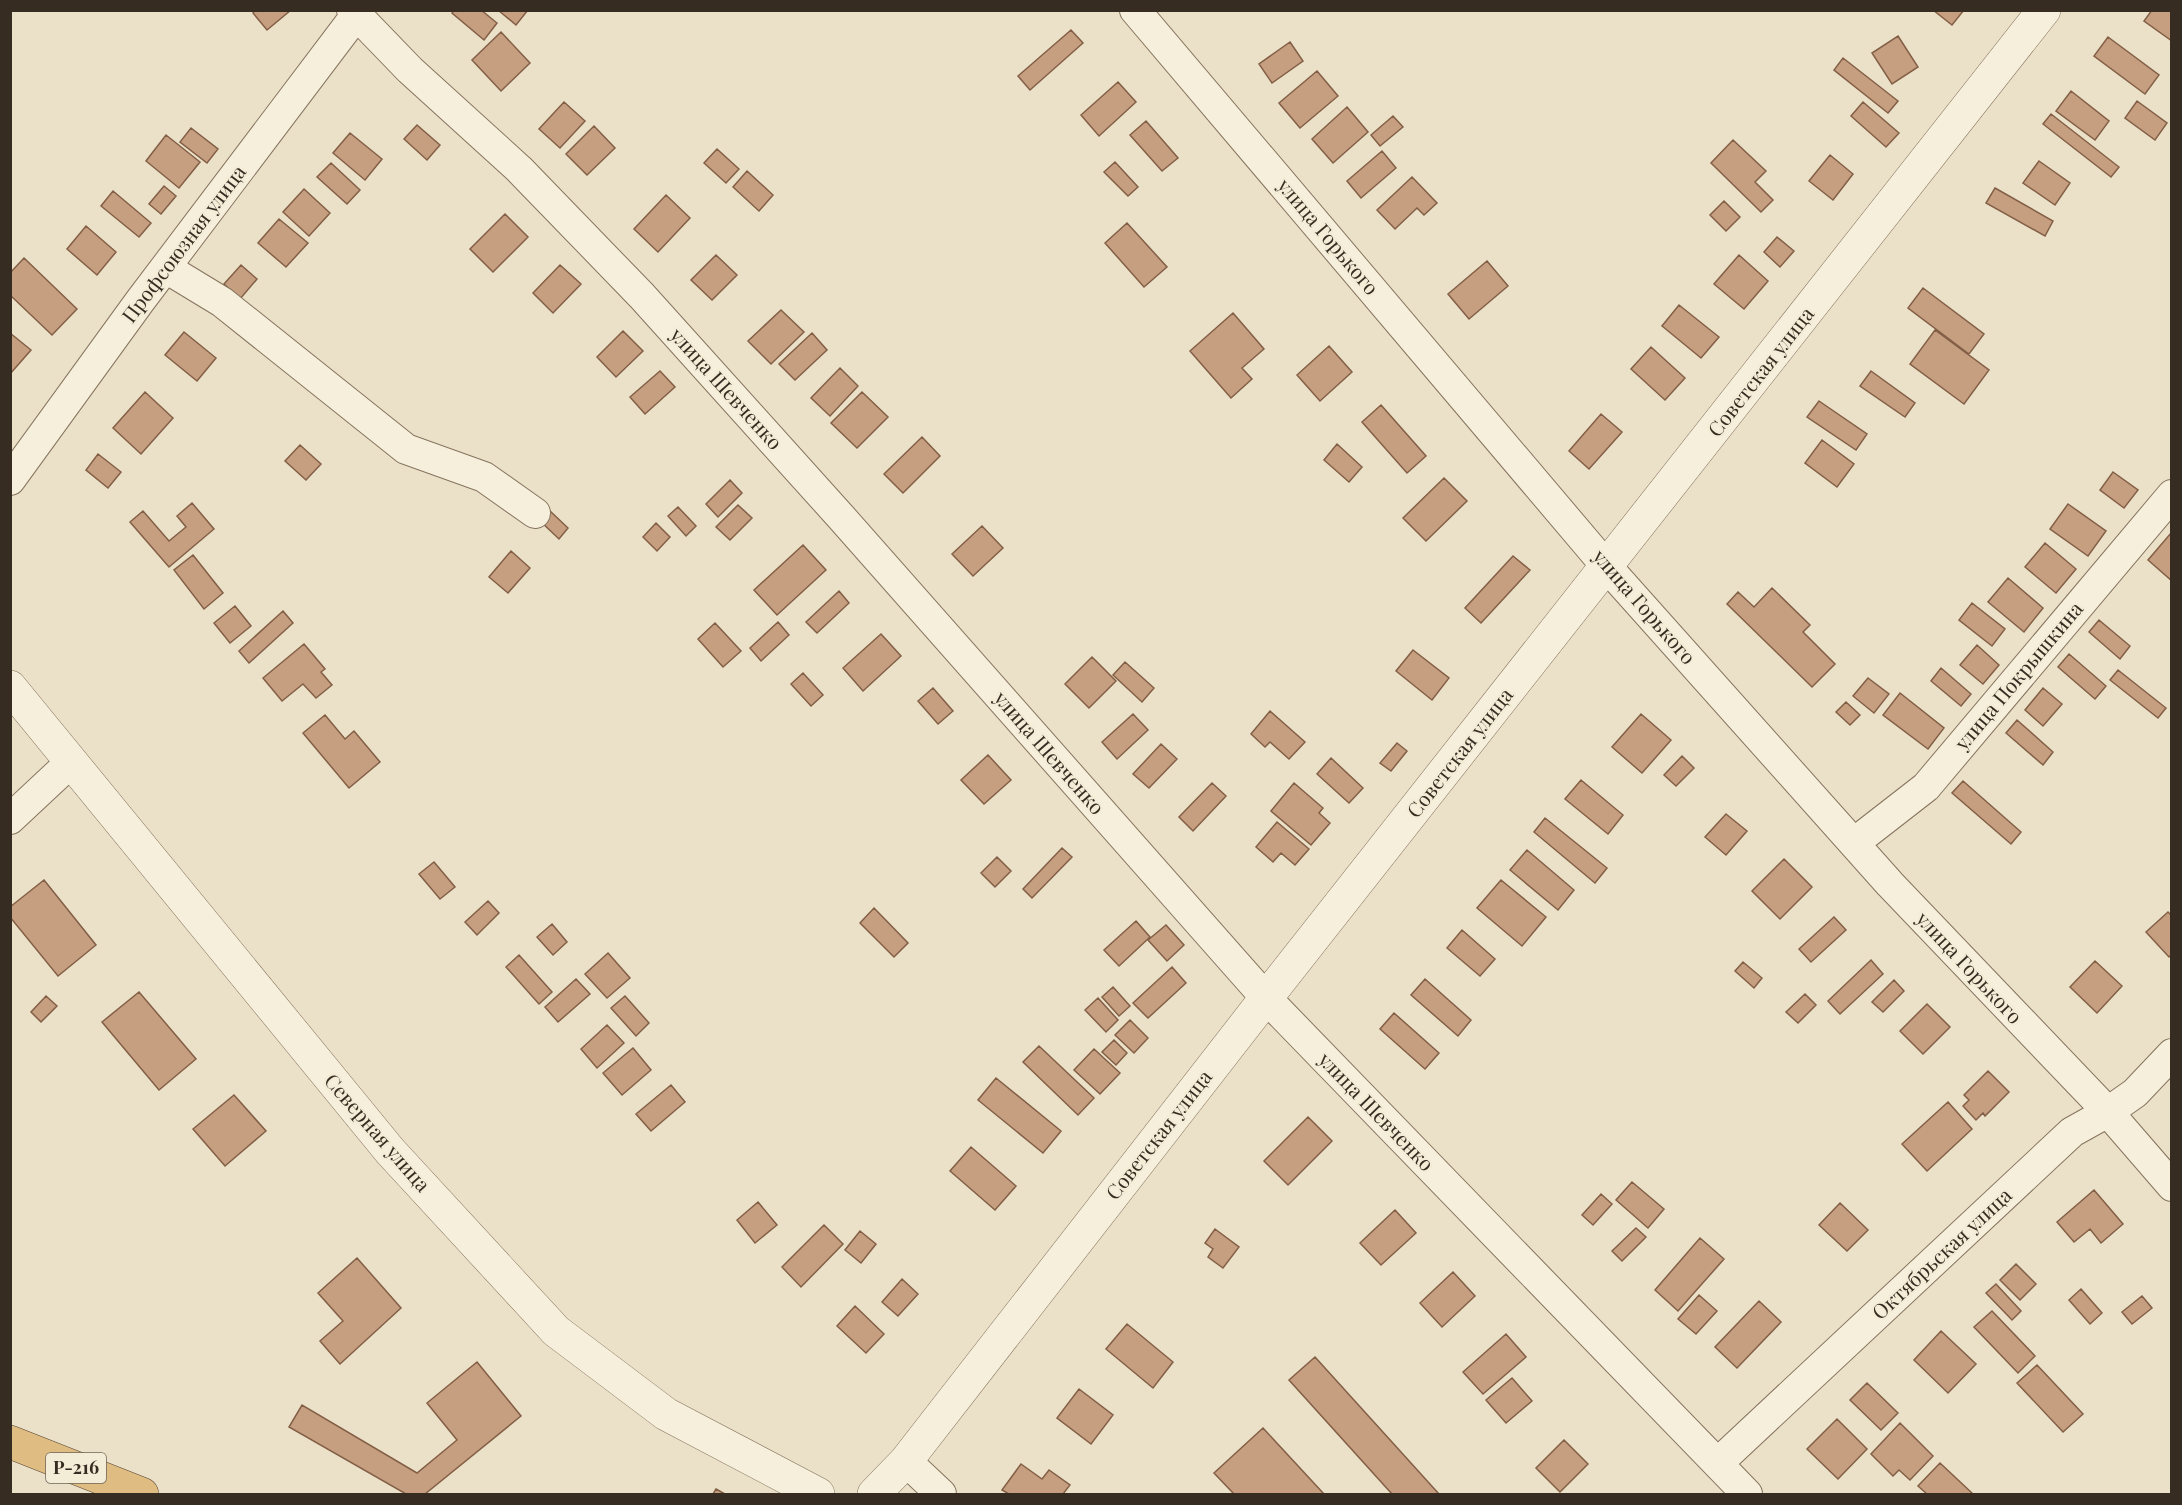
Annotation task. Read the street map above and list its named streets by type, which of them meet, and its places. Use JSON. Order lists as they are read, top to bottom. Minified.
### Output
{"streets":{"highway":["Р-216"],"street":["улица Горького","Профсоюзная улица","Советская улица","улица Шевченко","улица Покрышкина","Северная улица","Октябрьская улица"]},"crossings":[["улица Горького","Советская улица"],["улица Горького","улица Покрышкина"],["улица Горького","Октябрьская улица"],["Профсоюзная улица","улица Шевченко"],["Советская улица","улица Шевченко"],["улица Шевченко","Октябрьская улица"]]}
